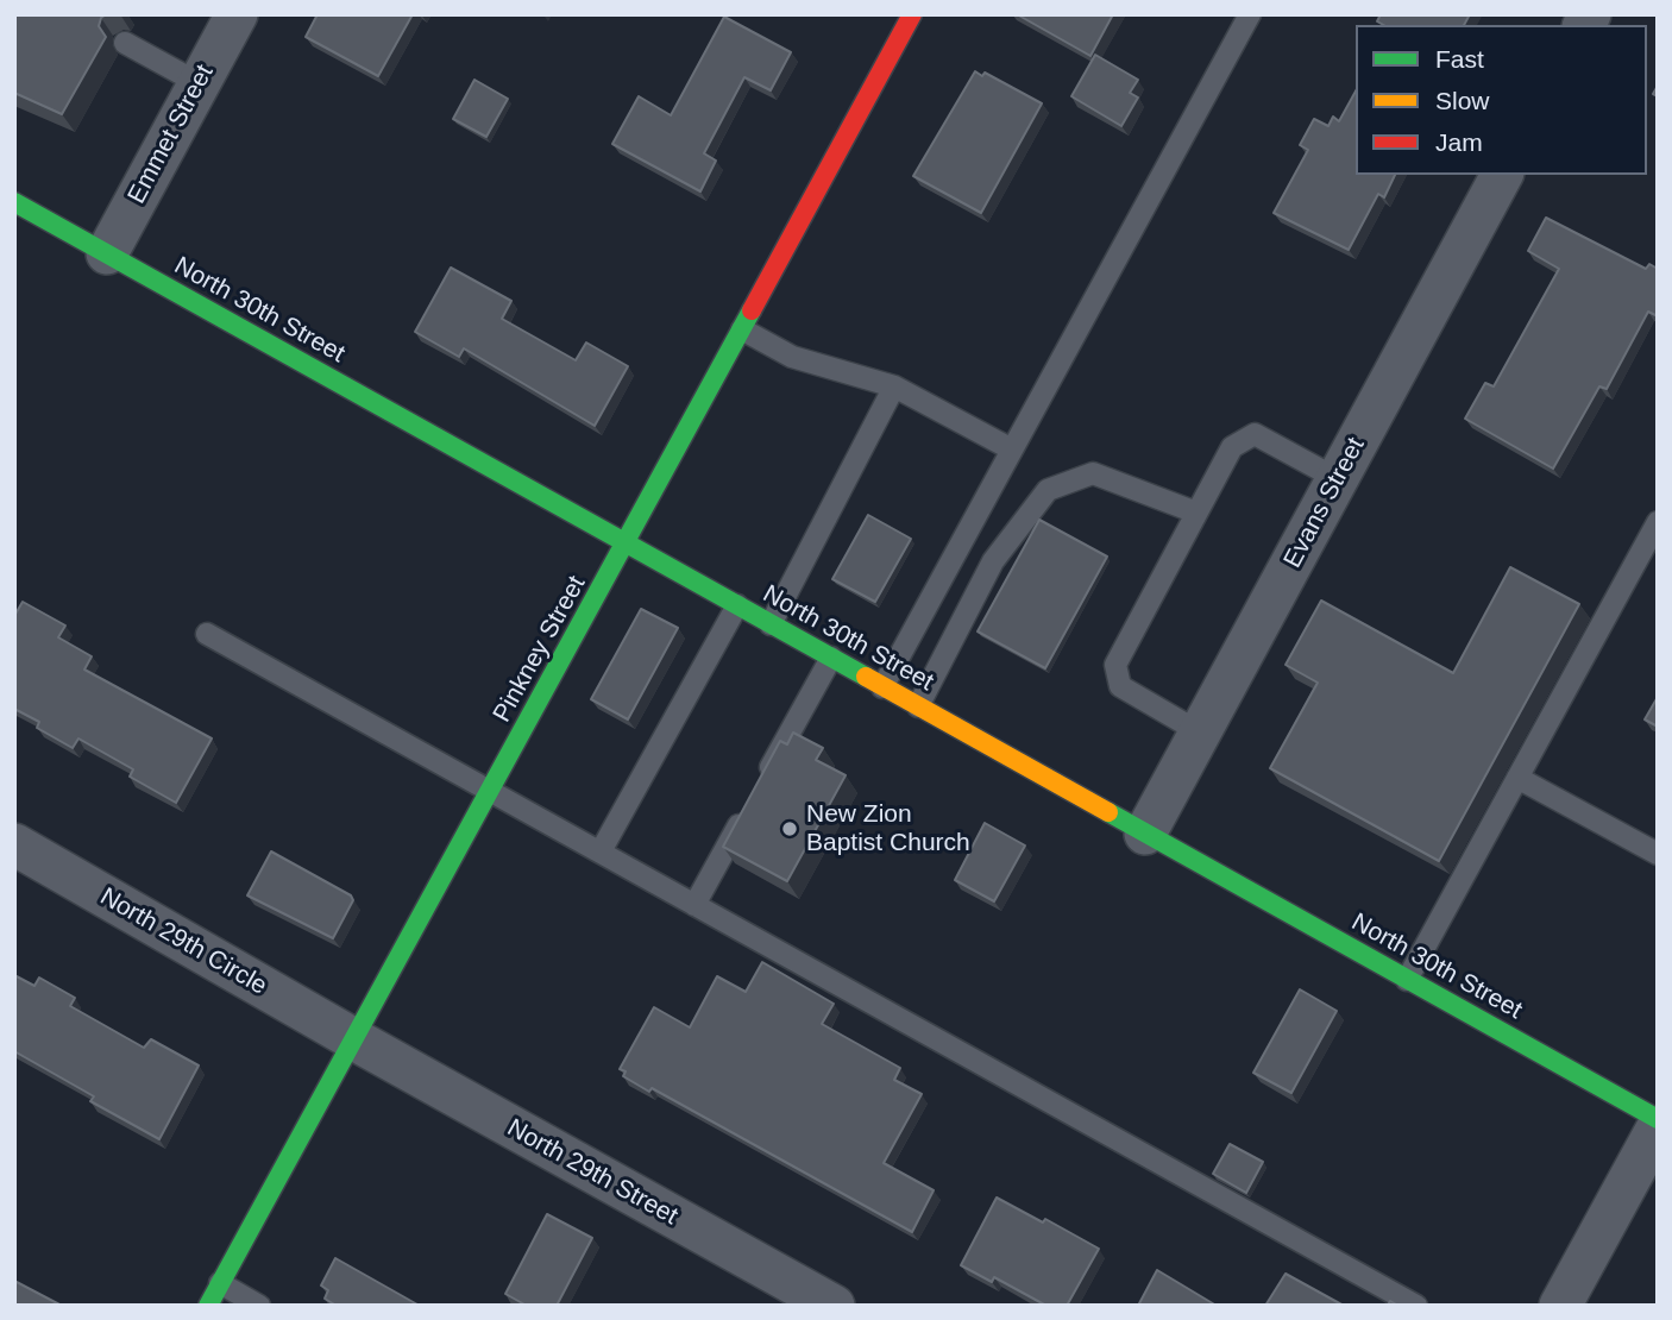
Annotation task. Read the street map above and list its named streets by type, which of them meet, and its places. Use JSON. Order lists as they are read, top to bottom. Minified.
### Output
{"streets":{"main road":["North 30th Street","Pinkney Street"],"street":["Emmet Street","Evans Street","North 29th Circle","North 29th Street"]},"crossings":[["Emmet Street","North 30th Street"],["North 30th Street","Evans Street"],["North 30th Street","Pinkney Street"],["Pinkney Street","North 29th Circle"],["Pinkney Street","North 29th Street"],["North 29th Circle","North 29th Street"]],"places":["New Zion Baptist Church"],"legend":["Fast","Slow","Jam"]}
